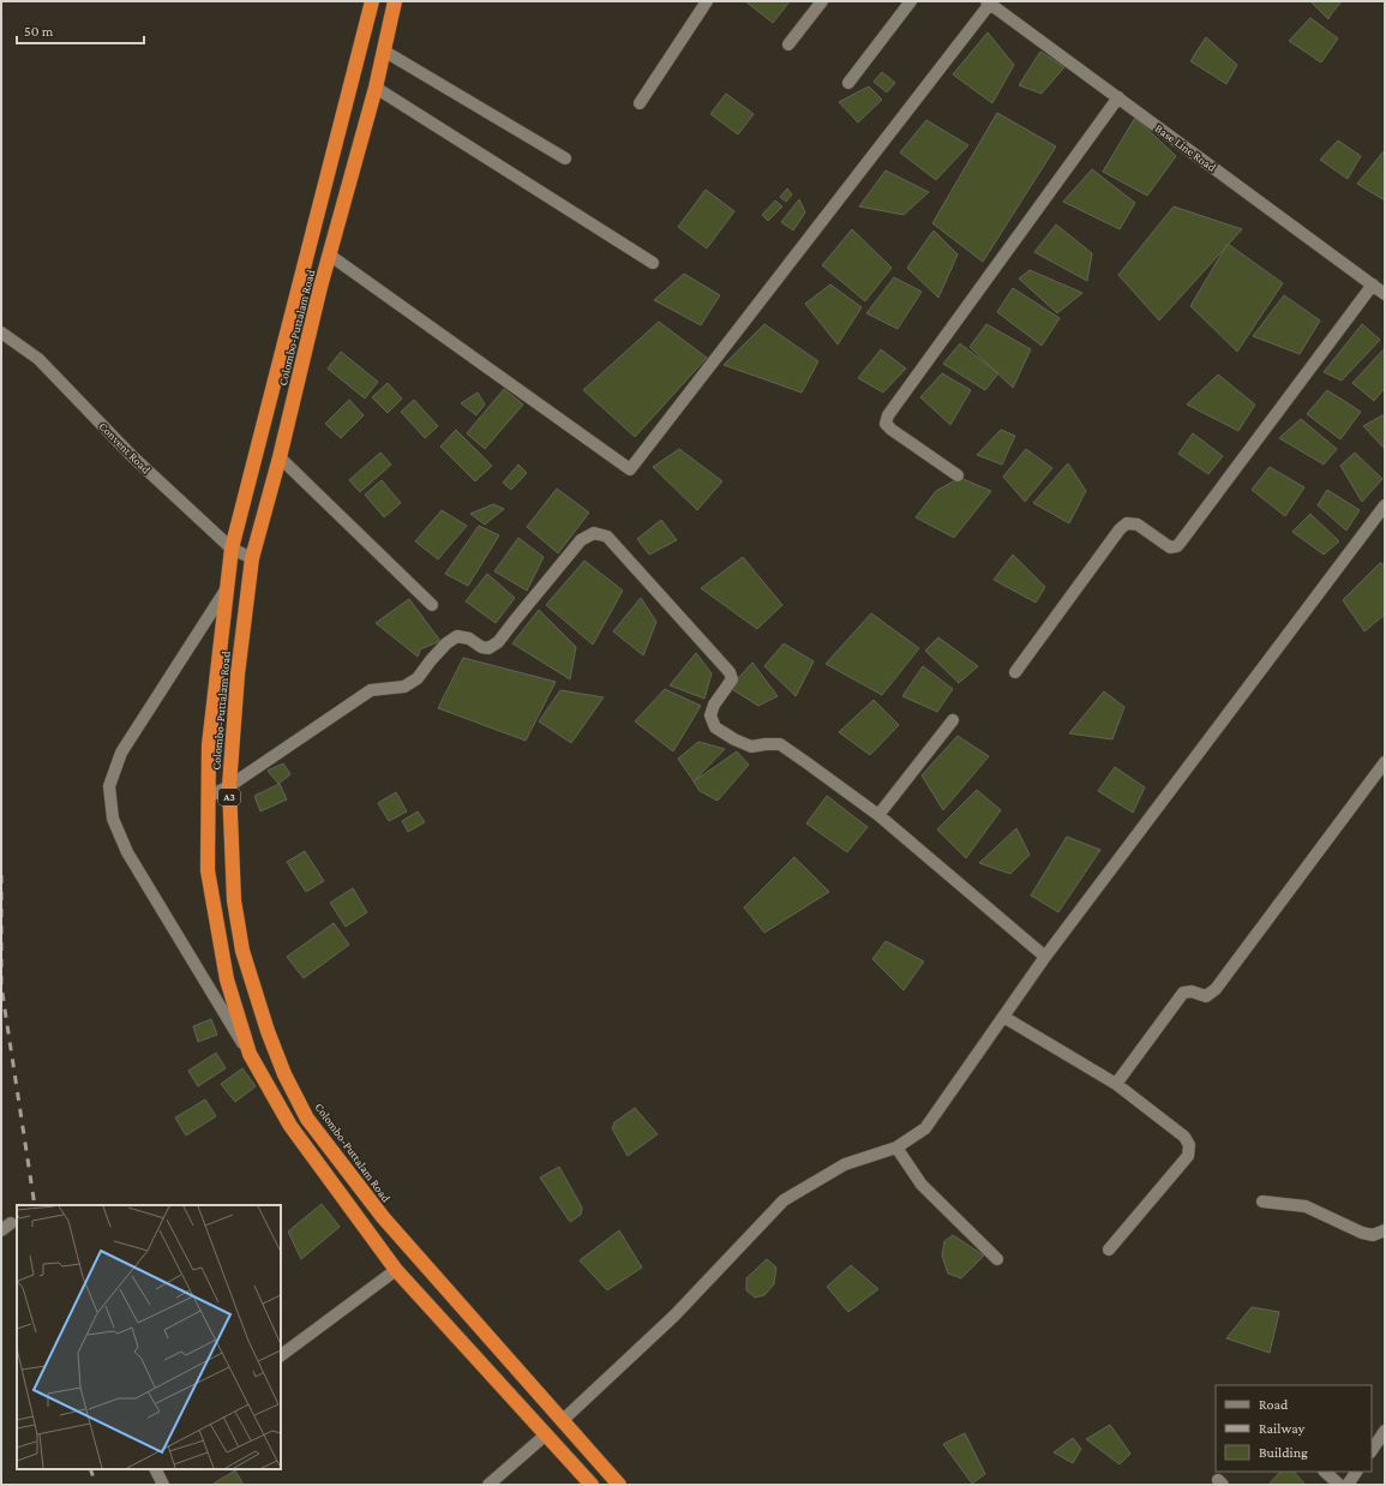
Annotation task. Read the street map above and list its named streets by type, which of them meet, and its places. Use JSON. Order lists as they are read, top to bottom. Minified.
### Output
{"streets":{"highway":["Colombo-Puttalam Road","A3"],"street":["Base Line Road","Convent Road"]},"crossings":[["Colombo-Puttalam Road","Convent Road"]],"legend":["Road","Railway","Building"],"scale_bar":"50 m"}
